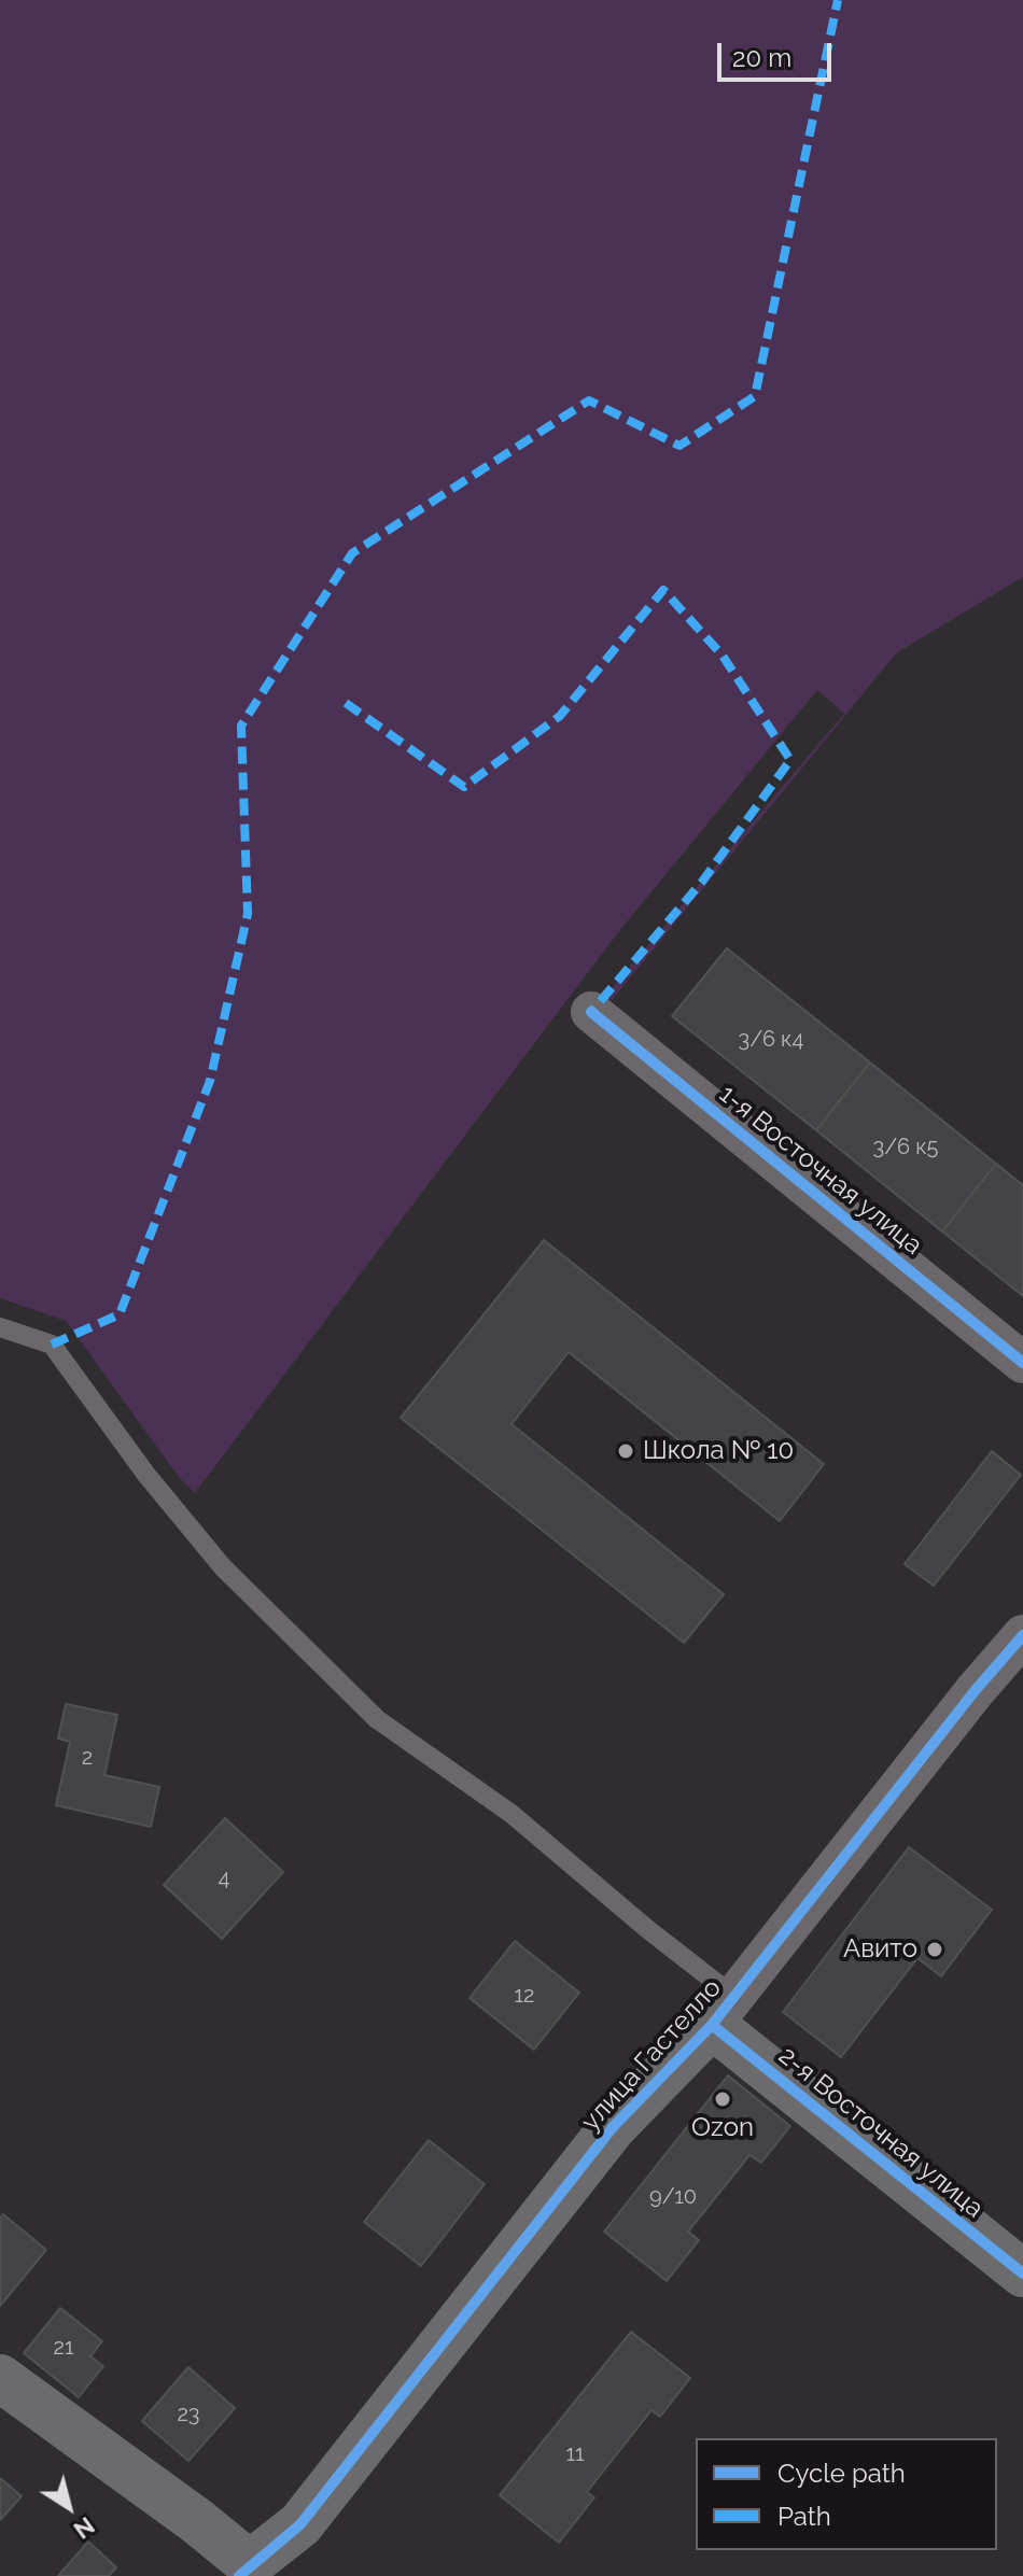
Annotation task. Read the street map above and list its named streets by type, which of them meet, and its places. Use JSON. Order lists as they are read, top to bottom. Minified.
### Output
{"streets":{"street":["1-я Восточная улица","улица Гастелло","2-я Восточная улица"]},"crossings":[["улица Гастелло","2-я Восточная улица"]],"places":["Школа № 10","Авито","Ozon"],"house_numbers":["3/6 к4","3/6 к5","2","4","12","9/10","21","23","11"],"legend":["Cycle path","Path"],"scale_bar":"20 m","north":"bottom right"}
